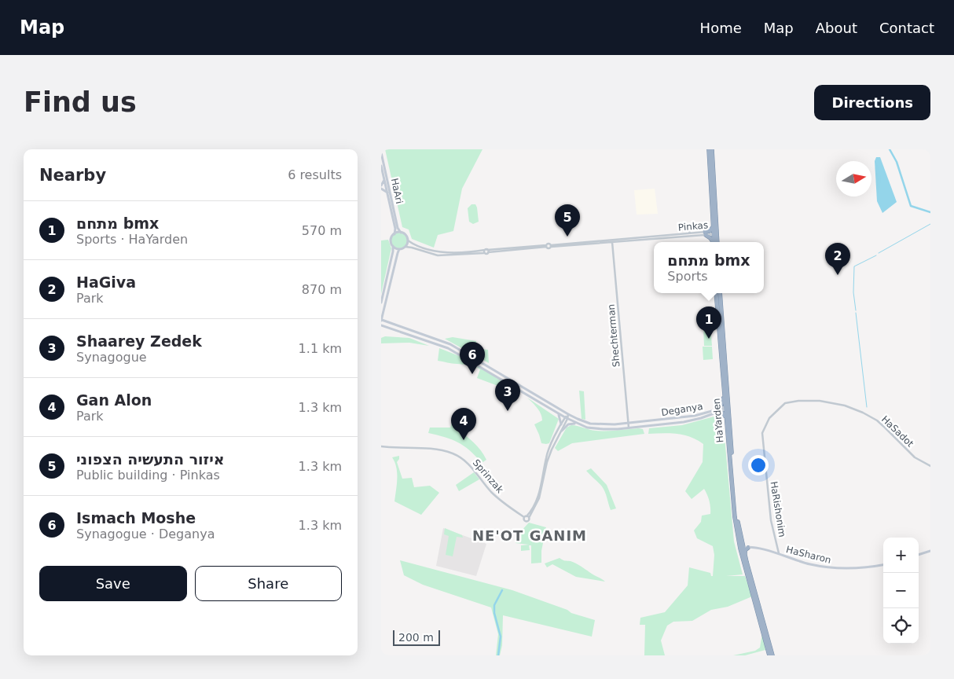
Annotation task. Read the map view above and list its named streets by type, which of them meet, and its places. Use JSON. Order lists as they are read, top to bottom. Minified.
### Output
{"streets":{"highway":["HaYarden"],"main road":["HaAri","Deganya","HaSharon"],"street":["Pinkas","Shechterman","HaSadot","Sprinzak","HaRishonim"]},"crossings":[["Pinkas","Shechterman"],["Shechterman","Deganya"],["Deganya","HaYarden"],["HaSadot","HaRishonim"],["HaRishonim","HaSharon"]],"districts":["NE'OT GANIM"],"scale_bar":"200 m","north":"right","page":{"header":"Map","nav":["Home","Map","About","Contact"],"buttons":["Directions",["Save","Share"]],"title":"Find us","heading":["Nearby","6 results"],"list":[{"mark":"1","name":"מתחם bmx","note":"Sports · HaYarden","value":"570 m"},{"mark":"2","name":"HaGiva","note":"Park","value":"870 m"},{"mark":"3","name":"Shaarey Zedek","note":"Synagogue","value":"1.1 km"},{"mark":"4","name":"Gan Alon","note":"Park","value":"1.3 km"},{"mark":"5","name":"איזור התעשיה הצפוני","note":"Public building · Pinkas","value":"1.3 km"},{"mark":"6","name":"Ismach Moshe","note":"Synagogue · Deganya","value":"1.3 km"}],"pins":["5","2","1","6","3","4"],"popup":["מתחם bmx","Sports"],"map_buttons":["+","−"],"scale":"200 m"}}
